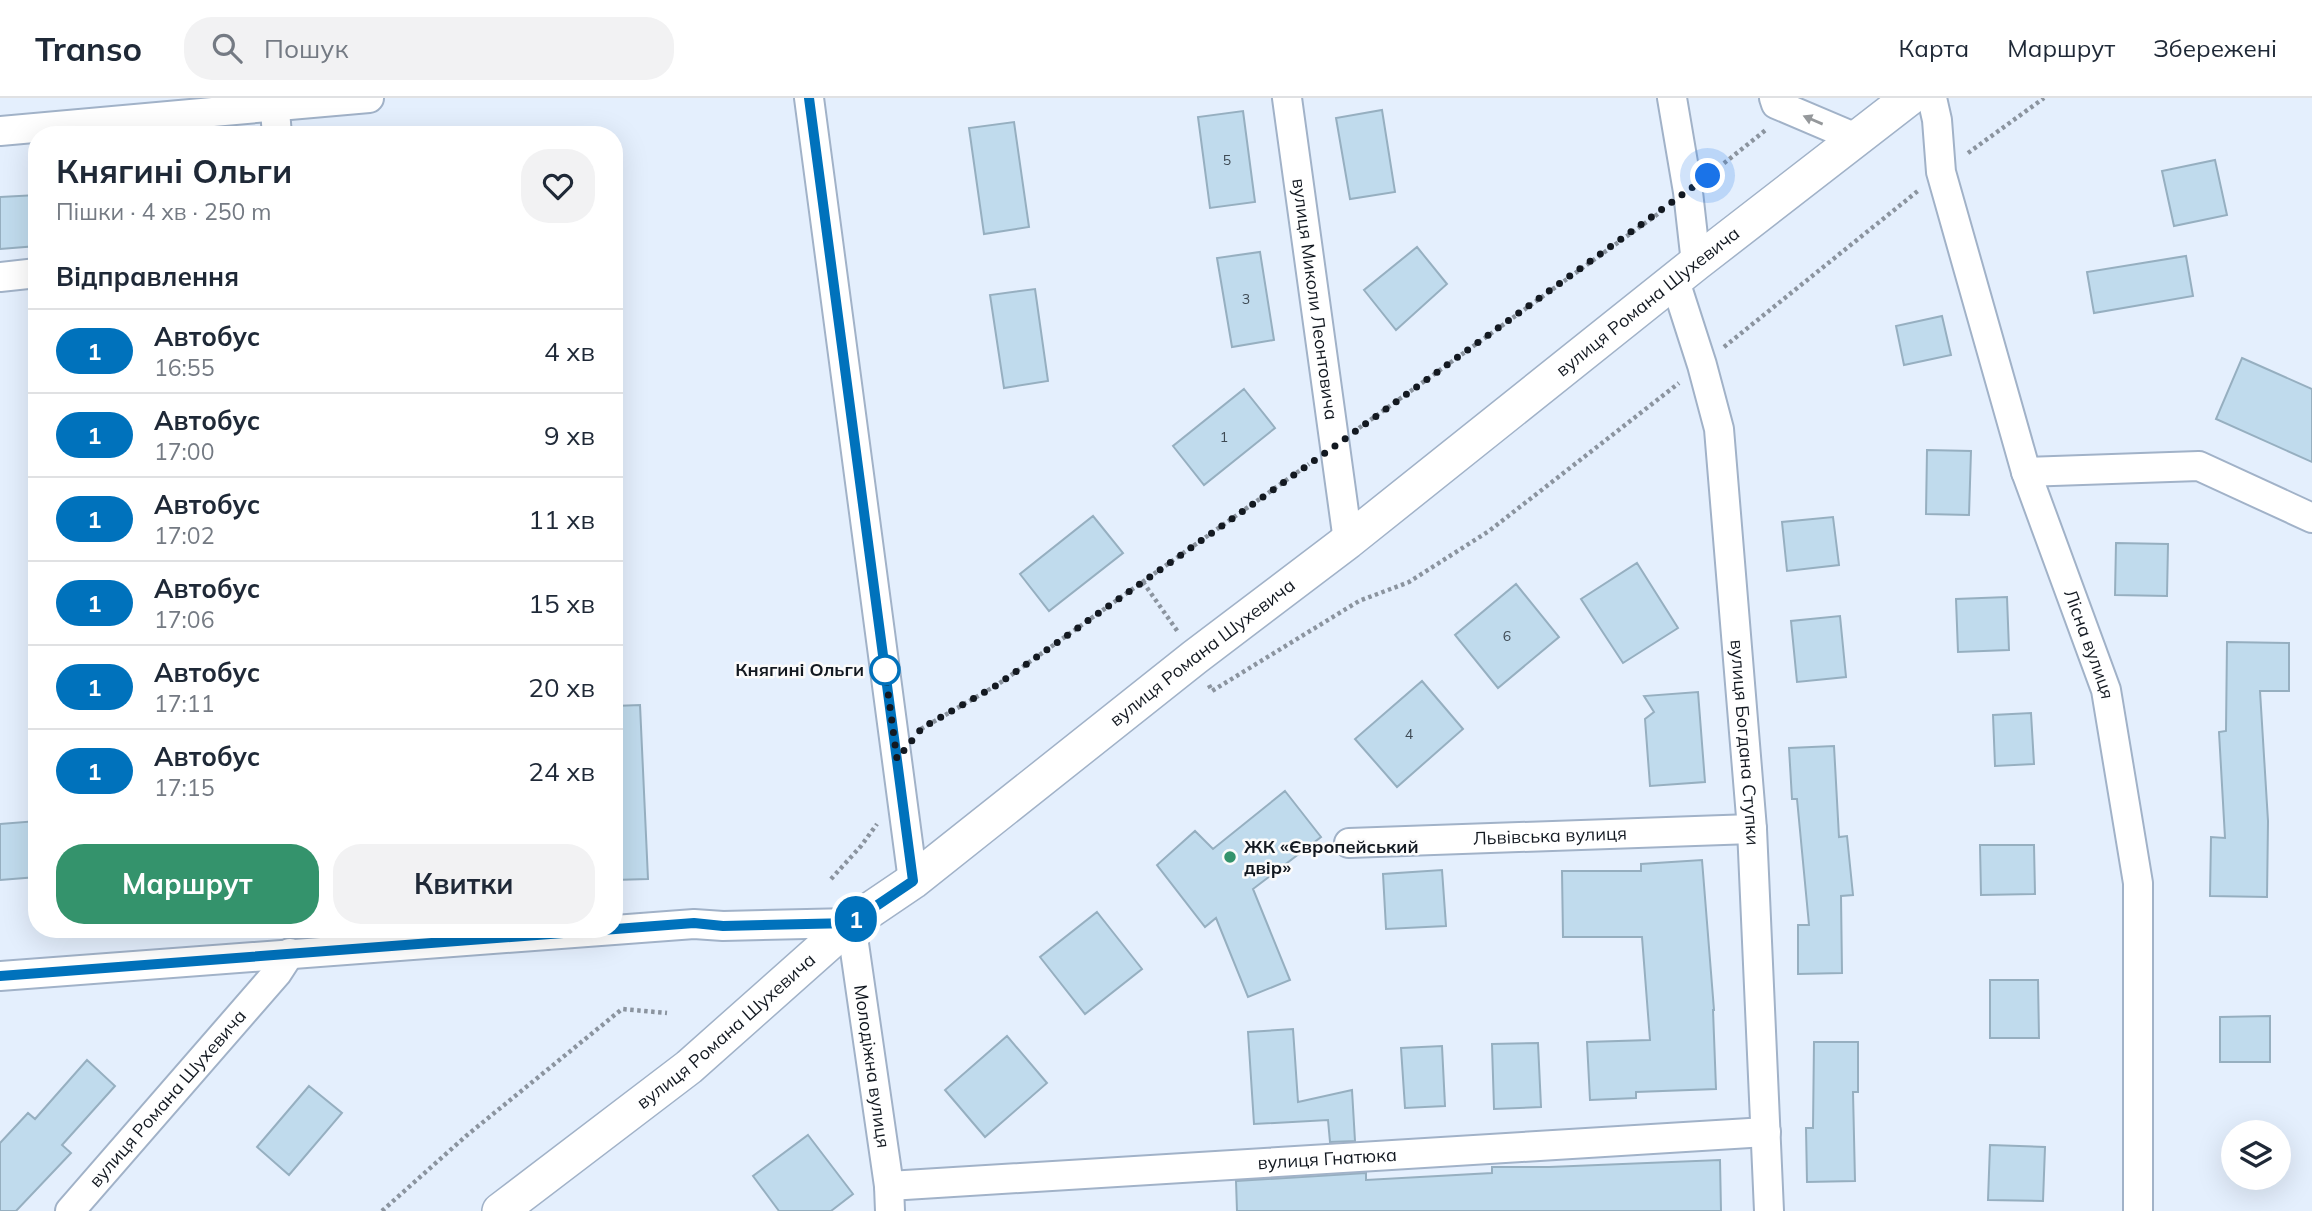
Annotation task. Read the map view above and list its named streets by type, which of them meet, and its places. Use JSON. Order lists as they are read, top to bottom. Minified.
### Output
{"streets":{"main road":["вулиця Романа Шухевича"],"street":["вулиця Миколи Леонтовича","Лісна вулиця","вулиця Богдана Ступки","Львівська вулиця","Молодіжна вулиця","вулиця Гнатюка"]},"crossings":[["вулиця Миколи Леонтовича","вулиця Романа Шухевича"],["вулиця Романа Шухевича","вулиця Богдана Ступки"],["вулиця Романа Шухевича","Молодіжна вулиця"],["вулиця Богдана Ступки","Львівська вулиця"],["вулиця Богдана Ступки","вулиця Гнатюка"],["Молодіжна вулиця","вулиця Гнатюка"]],"places":["Княгині Ольги","ЖК «Європейський двір»"],"lines":["bus line 1"],"house_numbers":["5","3","1","6","4"],"page":{"header":"Transo","search":"Пошук","nav":["Карта","Маршрут","Збережені"],"on_map":"1","heading":[["Княгині Ольги","Пішки · 4 хв · 250 m"],"Відправлення"],"list":[{"mark":"1","name":"Автобус","note":"16:55","value":"4 хв"},{"mark":"1","name":"Автобус","note":"17:00","value":"9 хв"},{"mark":"1","name":"Автобус","note":"17:02","value":"11 хв"},{"mark":"1","name":"Автобус","note":"17:06","value":"15 хв"},{"mark":"1","name":"Автобус","note":"17:11","value":"20 хв"},{"mark":"1","name":"Автобус","note":"17:15","value":"24 хв"}],"buttons":["Маршрут","Квитки"]}}
